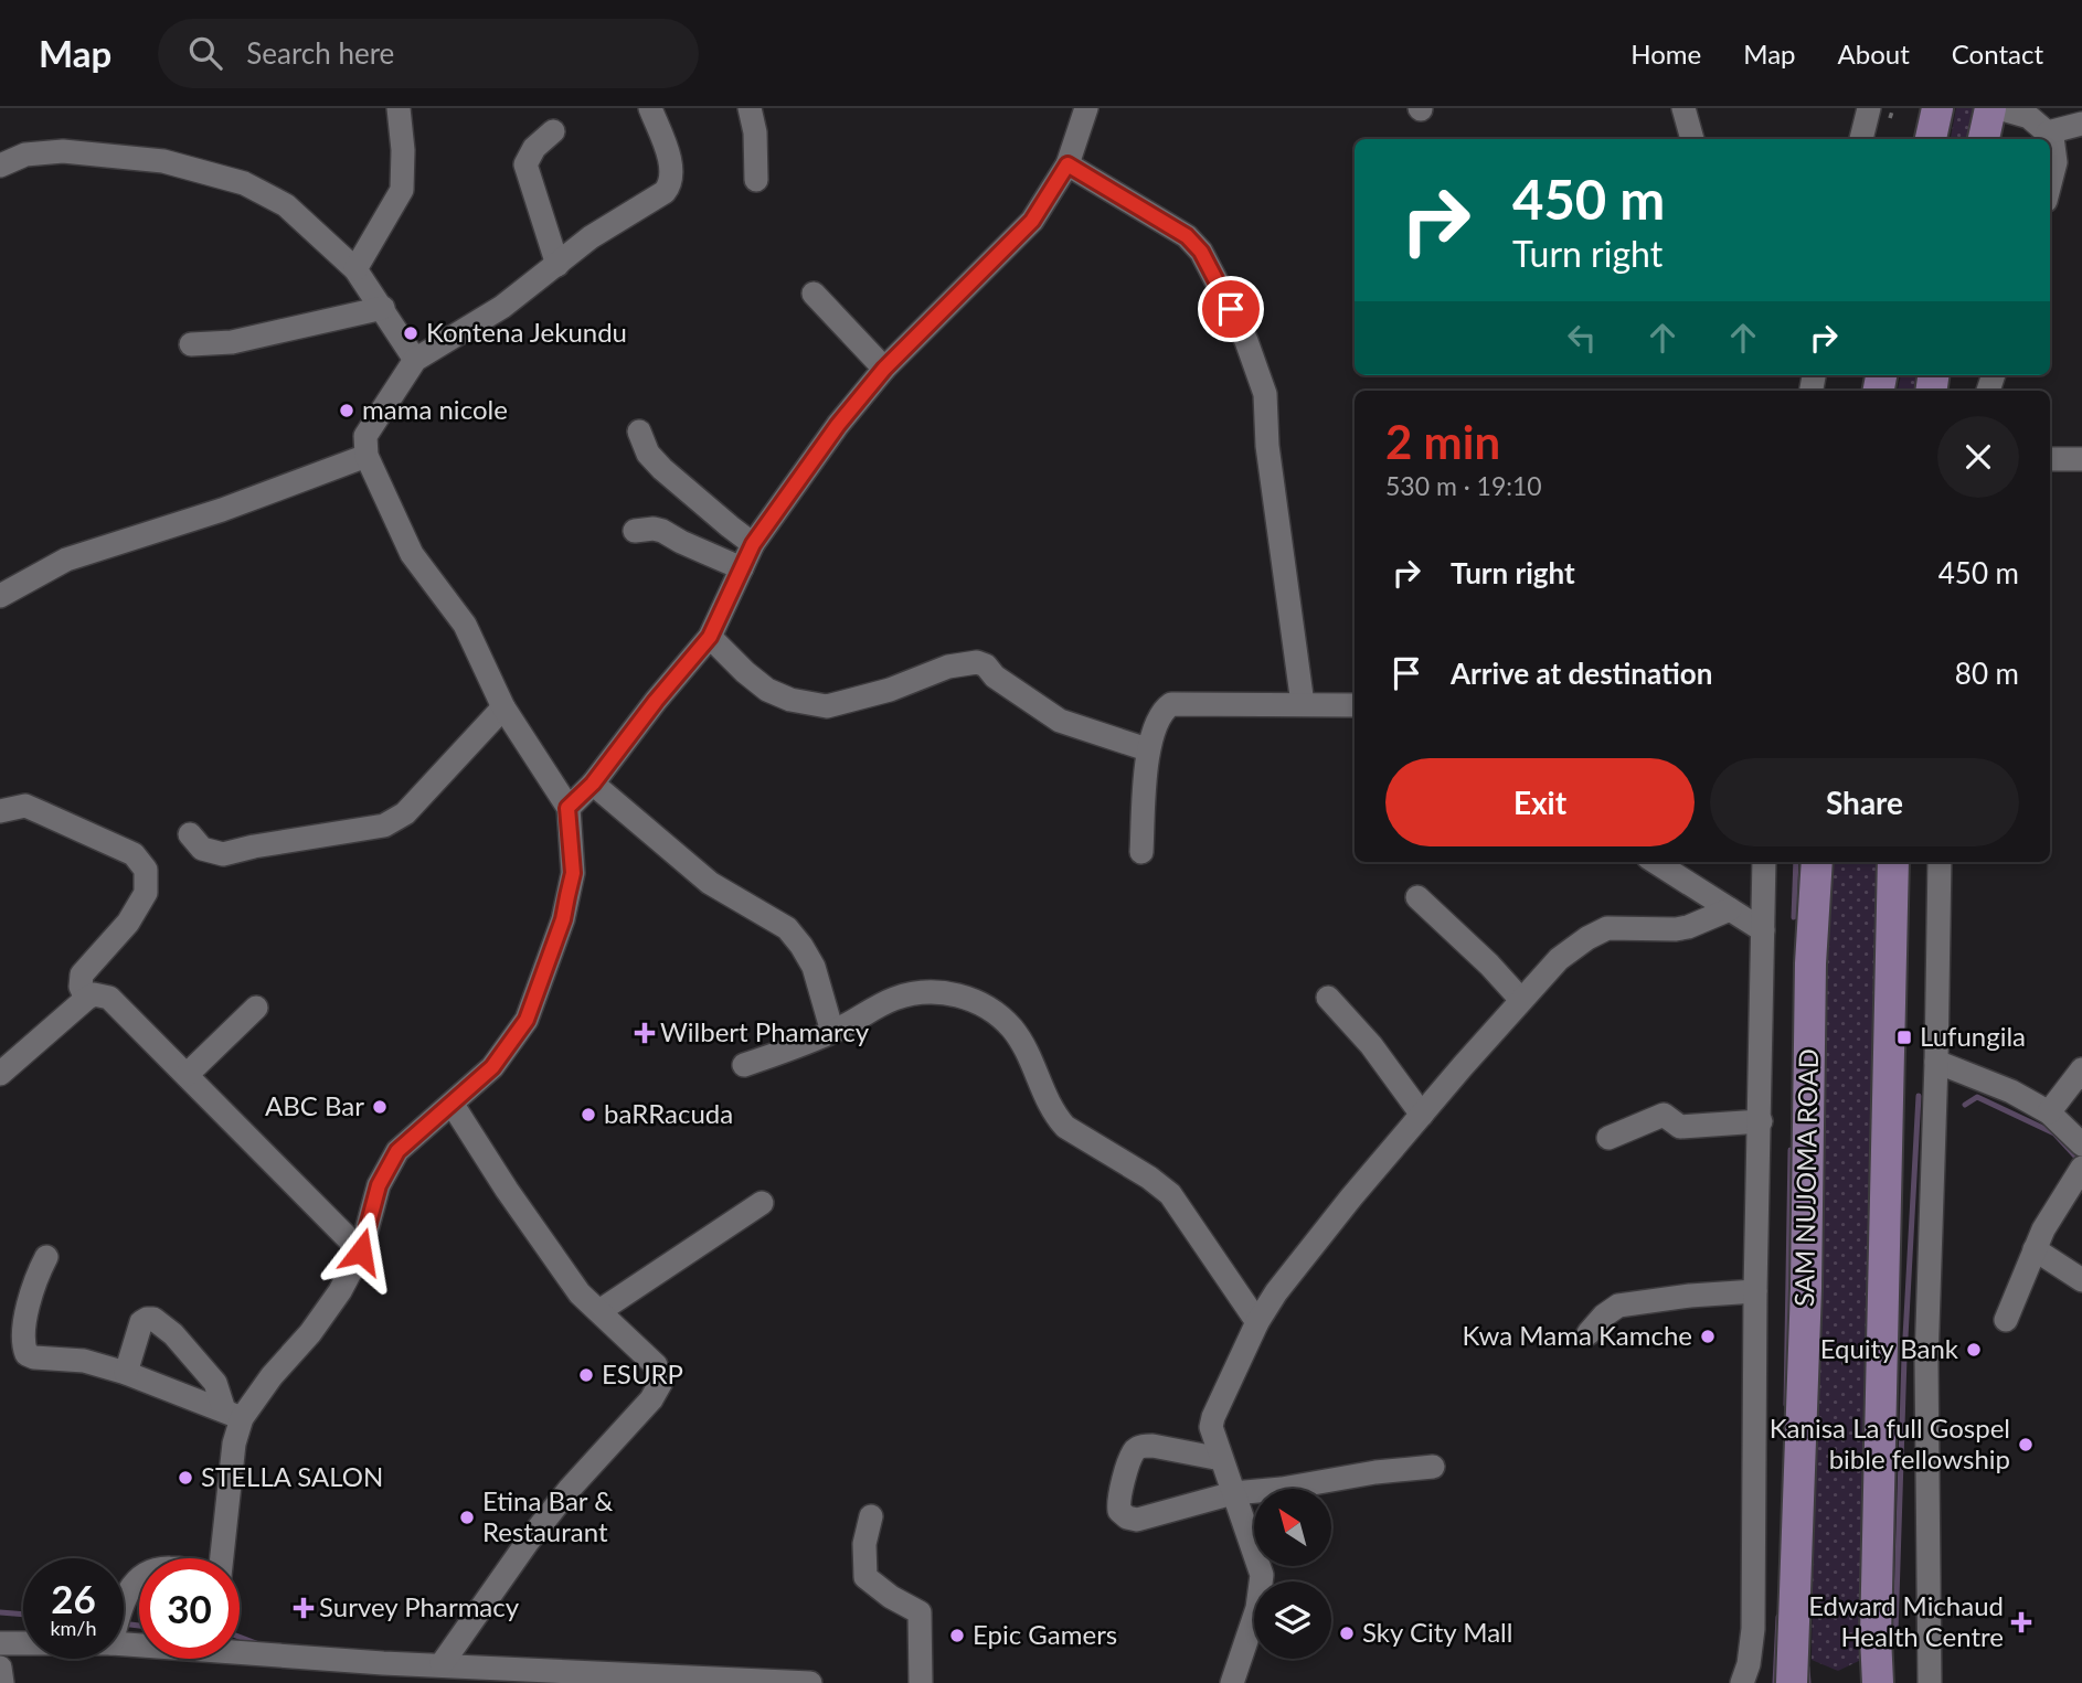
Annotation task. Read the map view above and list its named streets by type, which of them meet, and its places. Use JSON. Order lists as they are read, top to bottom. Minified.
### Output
{"streets":{"main road":["SAM NUJOMA ROAD"]},"places":{"other":["Kontena Jekundu","mama nicole","ABC Bar","baRRacuda","Kwa Mama Kamche","Equity Bank","ESURP","Kanisa La full Gospel bible fellowship","STELLA SALON","Etina Bar & Restaurant","Sky City Mall","Epic Gamers"],"health":["Wilbert Phamarcy","Survey Pharmacy","Edward Michaud Health Centre"],"transit":["Lufungila"]},"north":"top left","page":{"header":"Map","search":"Search here","nav":["Home","Map","About","Contact"],"turn":["450 m","Turn right"],"heading":["2 min","530 m · 19:10"],"list":[{"name":"Turn right","value":"450 m"},{"name":"Arrive at destination","value":"80 m"}],"buttons":["Exit","Share"],"speed":"26 km/h","limit":"30"}}
